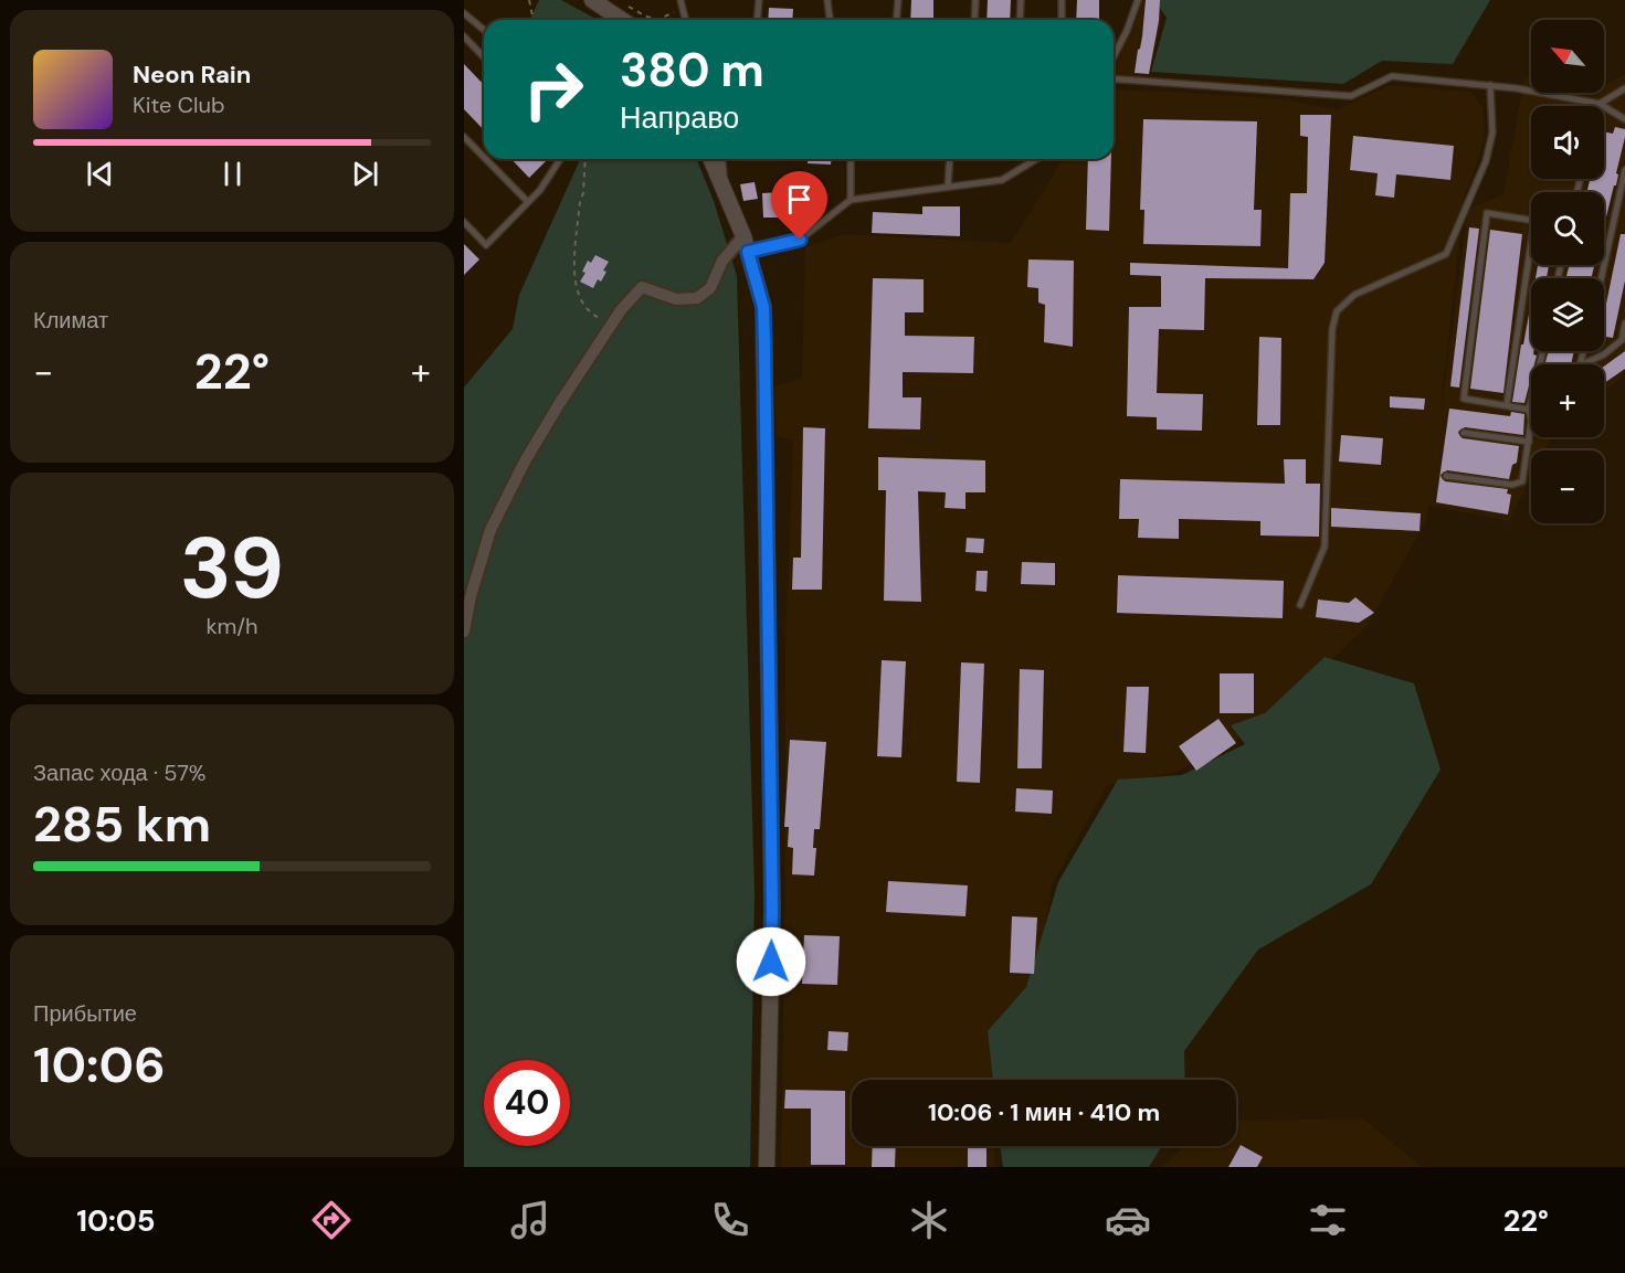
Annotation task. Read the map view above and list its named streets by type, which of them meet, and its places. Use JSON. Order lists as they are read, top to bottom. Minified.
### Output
{"north":"top left","page":{"map_buttons":["+","−"],"turn":["380 m","Направо"],"song":["Neon Rain","Kite Club"],"tile":["Климат",["39","km/h"],["Запас хода · 57%","285 km"],["Прибытие","10:06"]],"heat":["−","22°","+"],"limit":"40","trip":"10:06 · 1 мин · 410 m","tabs":["10:05","22°"]}}
